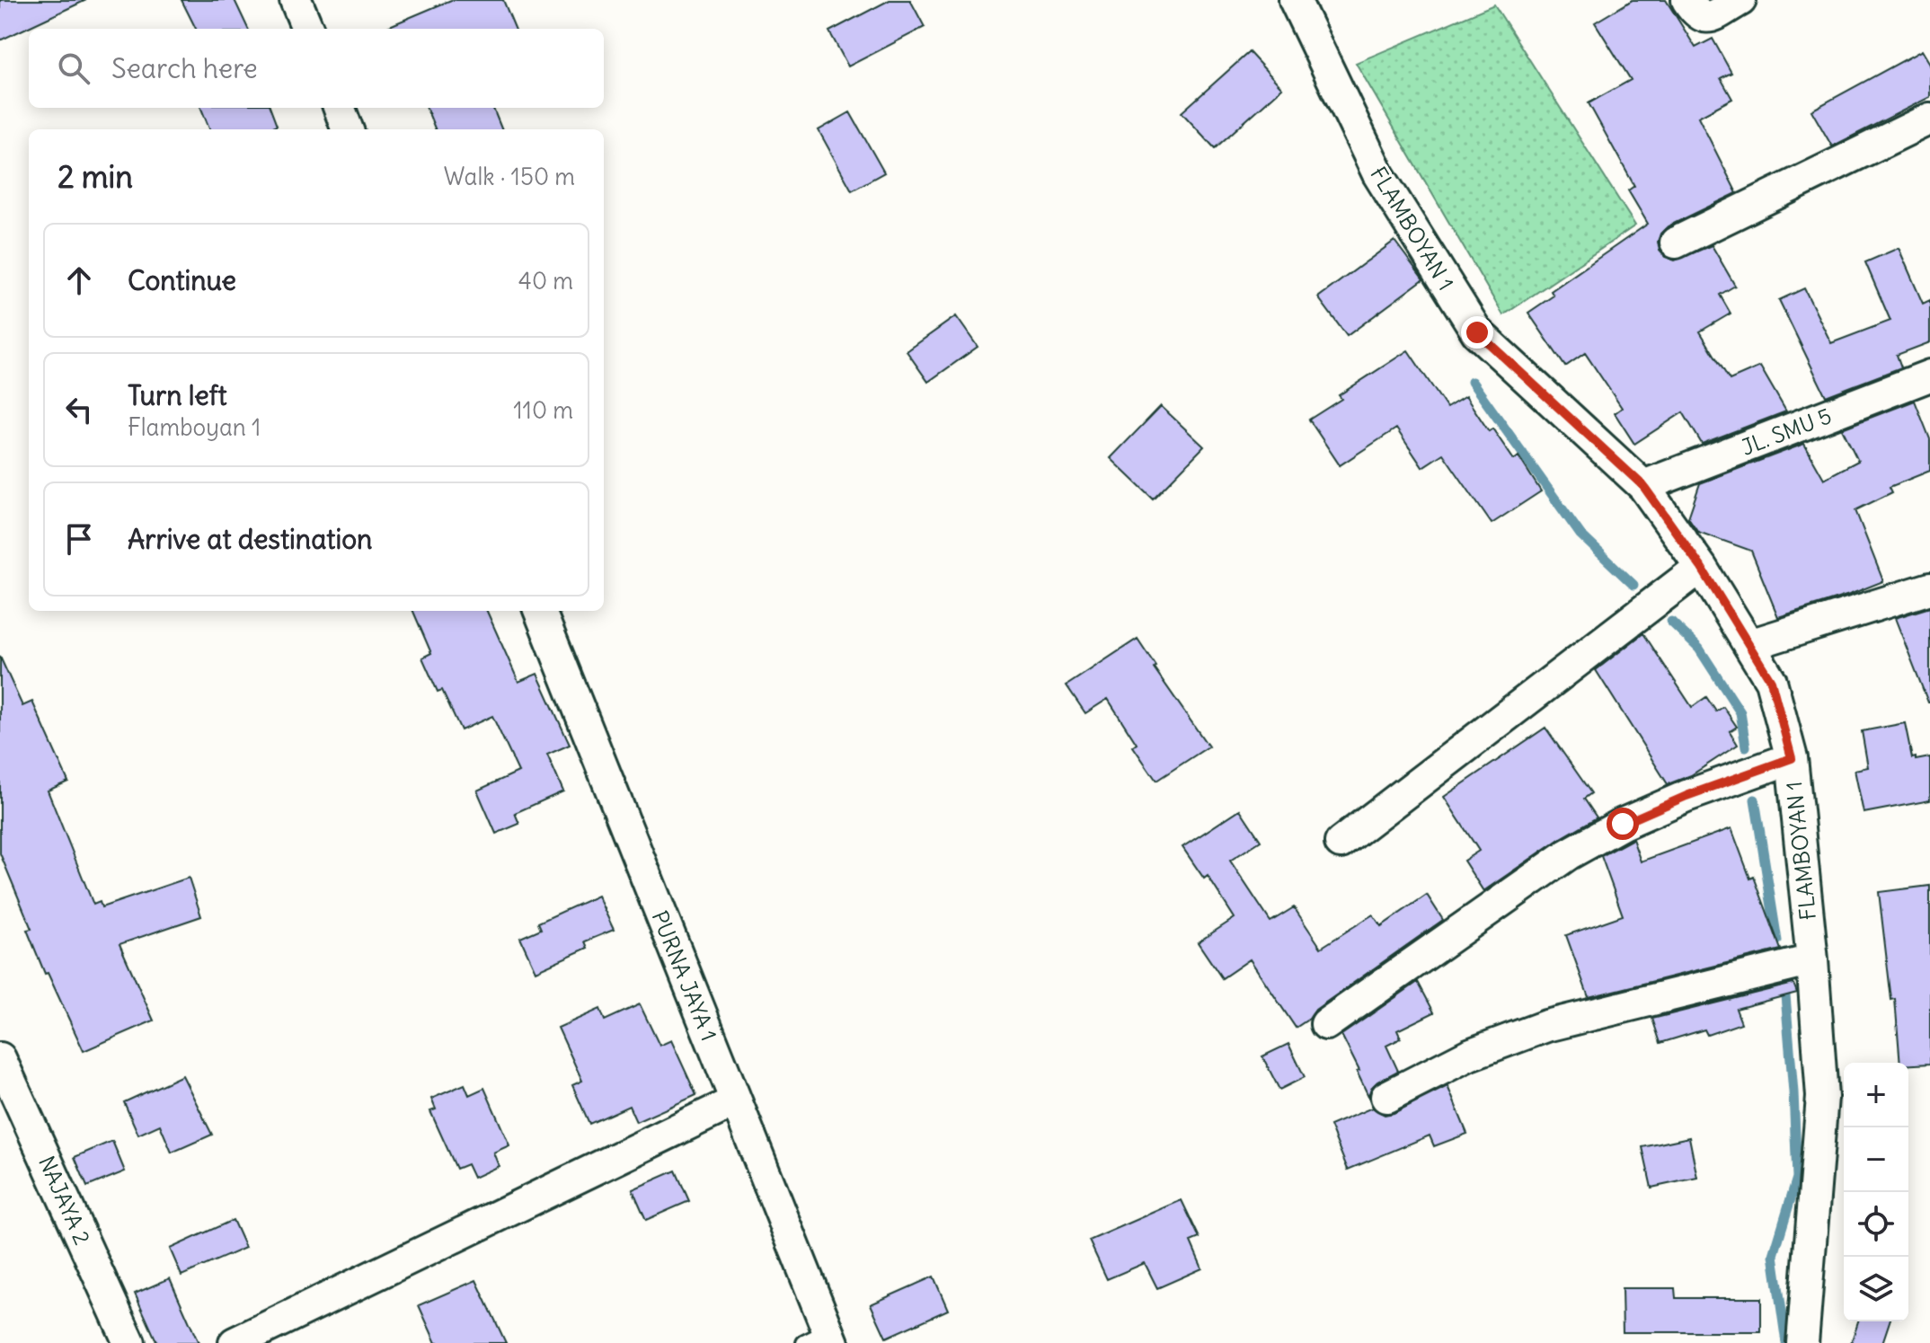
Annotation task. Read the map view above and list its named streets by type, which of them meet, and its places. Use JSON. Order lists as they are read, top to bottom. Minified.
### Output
{"streets":{"street":["FLAMBOYAN 1","JL. SMU 5","PURNA JAYA 1","NAJAYA 2"]},"crossings":[["FLAMBOYAN 1","JL. SMU 5"]],"page":{"search":"Search here","heading":["2 min","Walk · 150 m"],"list":[["Continue","40 m"],["Turn left","Flamboyan 1","110 m"],"Arrive at destination"],"map_buttons":["+","−"]}}
